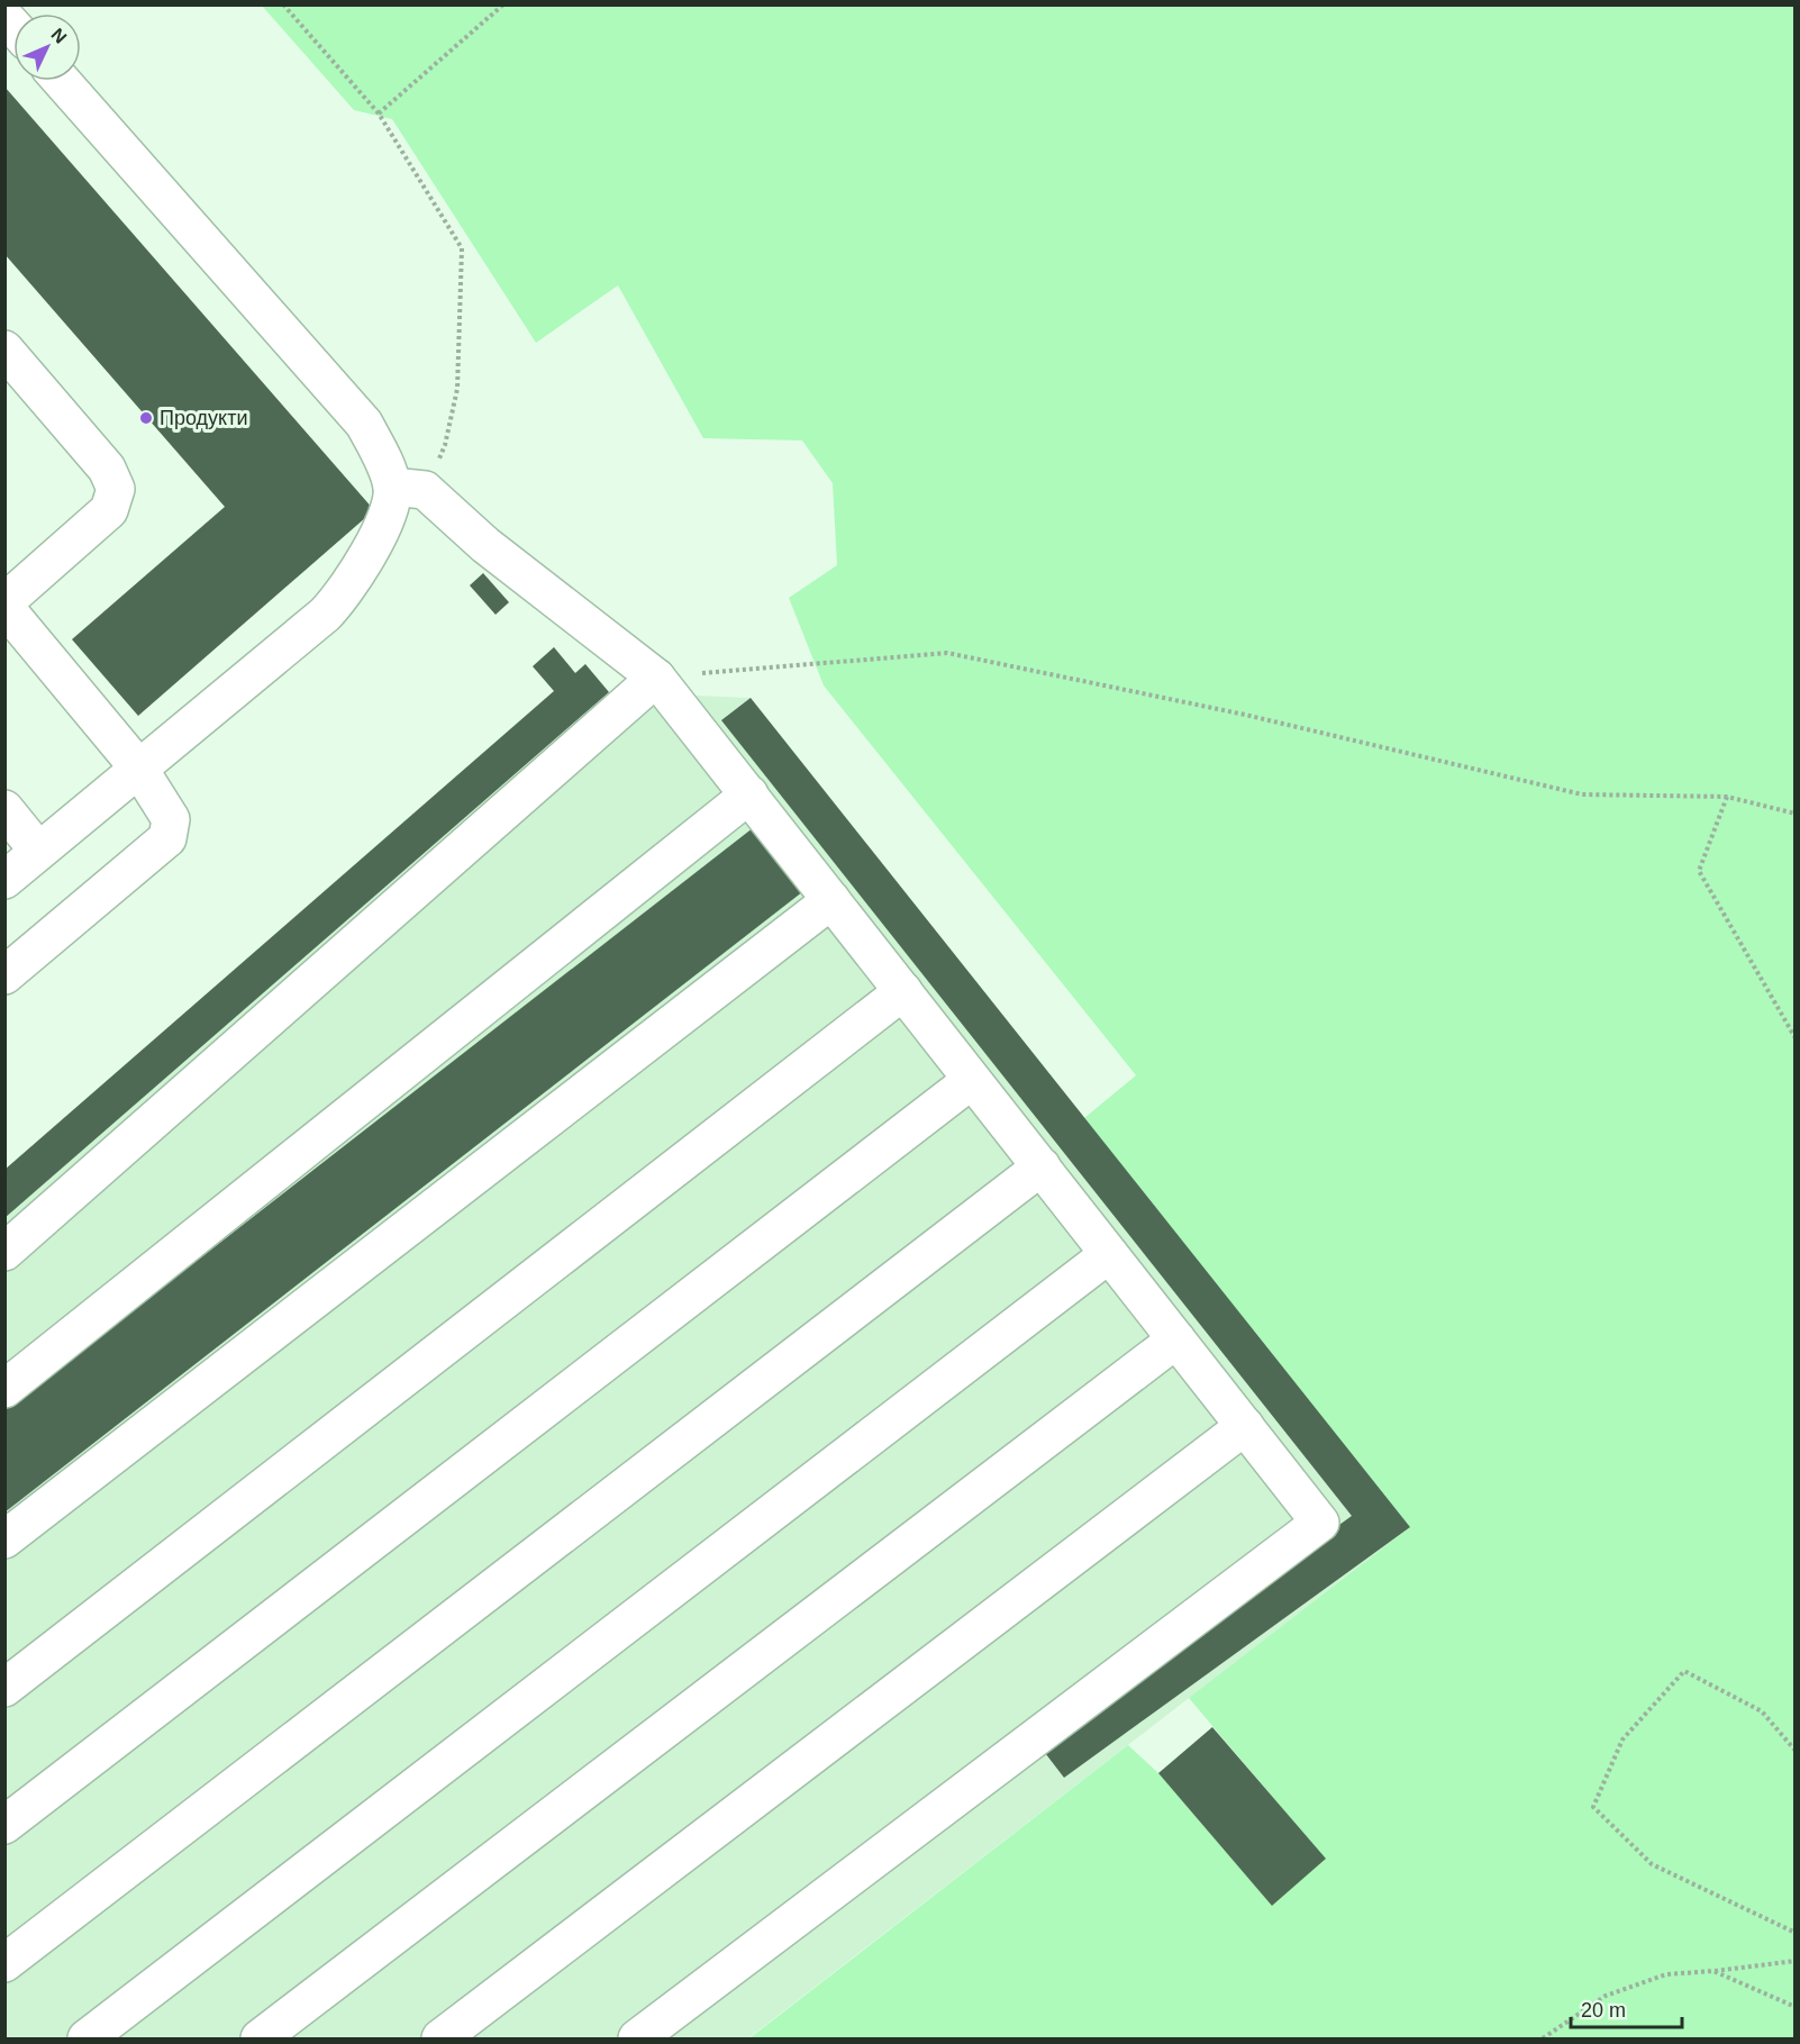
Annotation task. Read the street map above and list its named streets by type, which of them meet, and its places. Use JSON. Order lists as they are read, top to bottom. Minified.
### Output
{"places":["Продукти"],"scale_bar":"20 m","north":"top right"}
